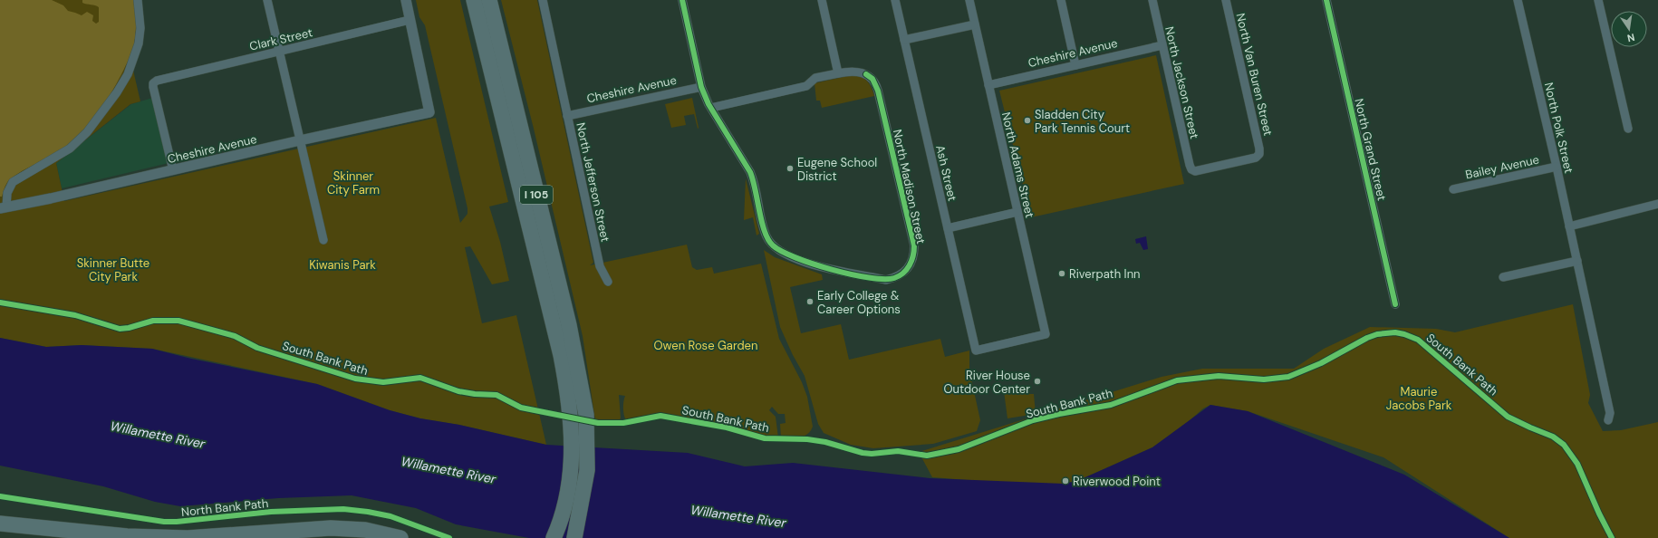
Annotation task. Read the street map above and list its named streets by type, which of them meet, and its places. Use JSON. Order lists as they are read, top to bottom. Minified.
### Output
{"streets":{"highway":["I 105"],"street":["Clark Street","Cheshire Avenue","North Van Buren Street","North Jackson Street","North Polk Street","North Grand Street","North Adams Street","Bailey Avenue","Ash Street","North Jefferson Street","North Madison Street"],"cycle path":["South Bank Path","North Bank Path"]},"crossings":[["Clark Street","Cheshire Avenue"],["Cheshire Avenue","North Jackson Street"],["Cheshire Avenue","North Adams Street"],["Cheshire Avenue","North Jefferson Street"],["Cheshire Avenue","North Madison Street"],["North Van Buren Street","North Jackson Street"],["North Polk Street","Bailey Avenue"],["North Adams Street","Ash Street"]],"water":["Willamette River"],"parks":["Skinner City Farm","Skinner Butte City Park","Kiwanis Park","Owen Rose Garden","Maurie Jacobs Park"],"places":["Sladden City Park Tennis Court","Eugene School District","Riverpath Inn","Early College & Career Options","River House Outdoor Center","Riverwood Point"],"north":"bottom"}
